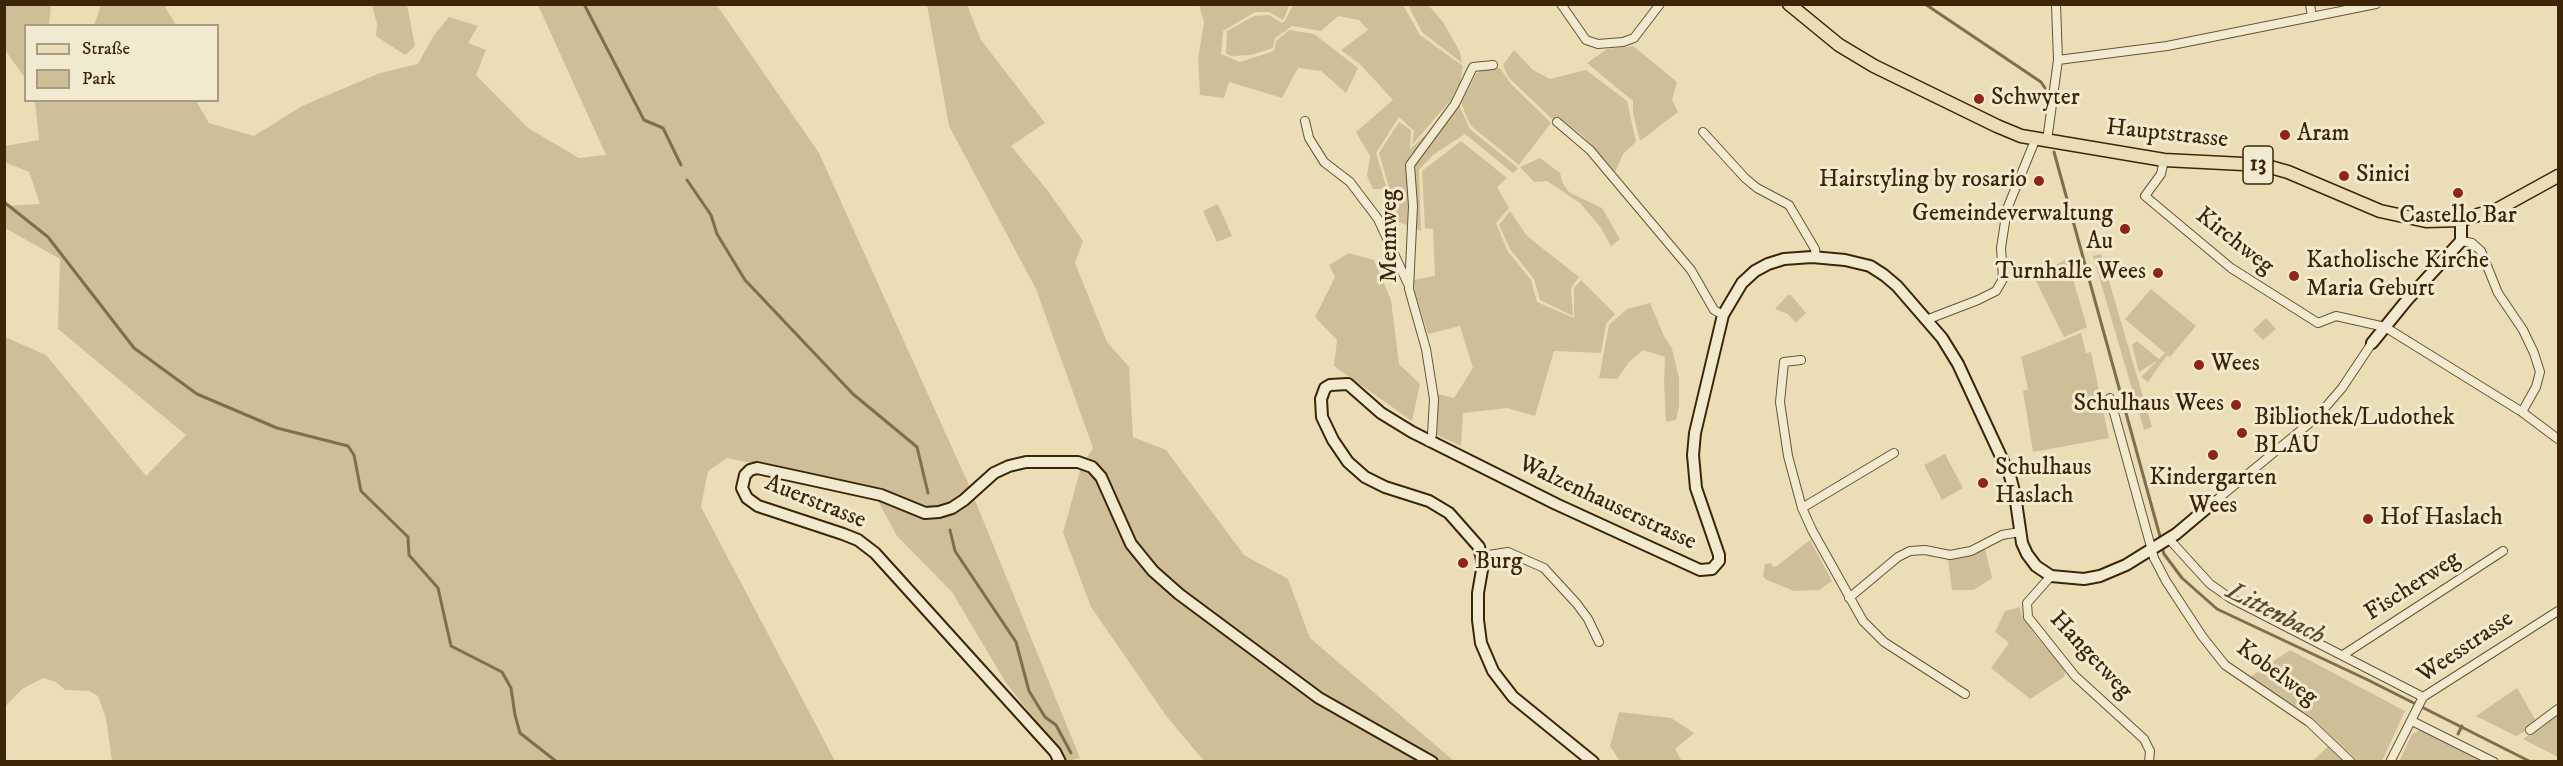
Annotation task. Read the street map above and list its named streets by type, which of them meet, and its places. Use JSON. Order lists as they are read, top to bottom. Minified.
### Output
{"streets":{"main road":["Hauptstrasse","13"],"street":["Mennweg","Kirchweg","Auerstrasse","Walzenhauserstrasse","Fischerweg","Weesstrasse","Hangetweg","Kobelweg"]},"crossings":[["Hauptstrasse","Kirchweg"],["Mennweg","Walzenhauserstrasse"],["Walzenhauserstrasse","Hangetweg"]],"water":["Littenbach"],"places":["Schwyter","Aram","Sinici","Hairstyling by rosario","Castello Bar","Gemeindeverwaltung Au","Turnhalle Wees","Katholische Kirche Maria Geburt","Wees","Schulhaus Wees","Bibliothek/Ludothek BLAU","Kindergarten Wees","Schulhaus Haslach","Hof Haslach","Burg"],"legend":["Straße","Park"]}
